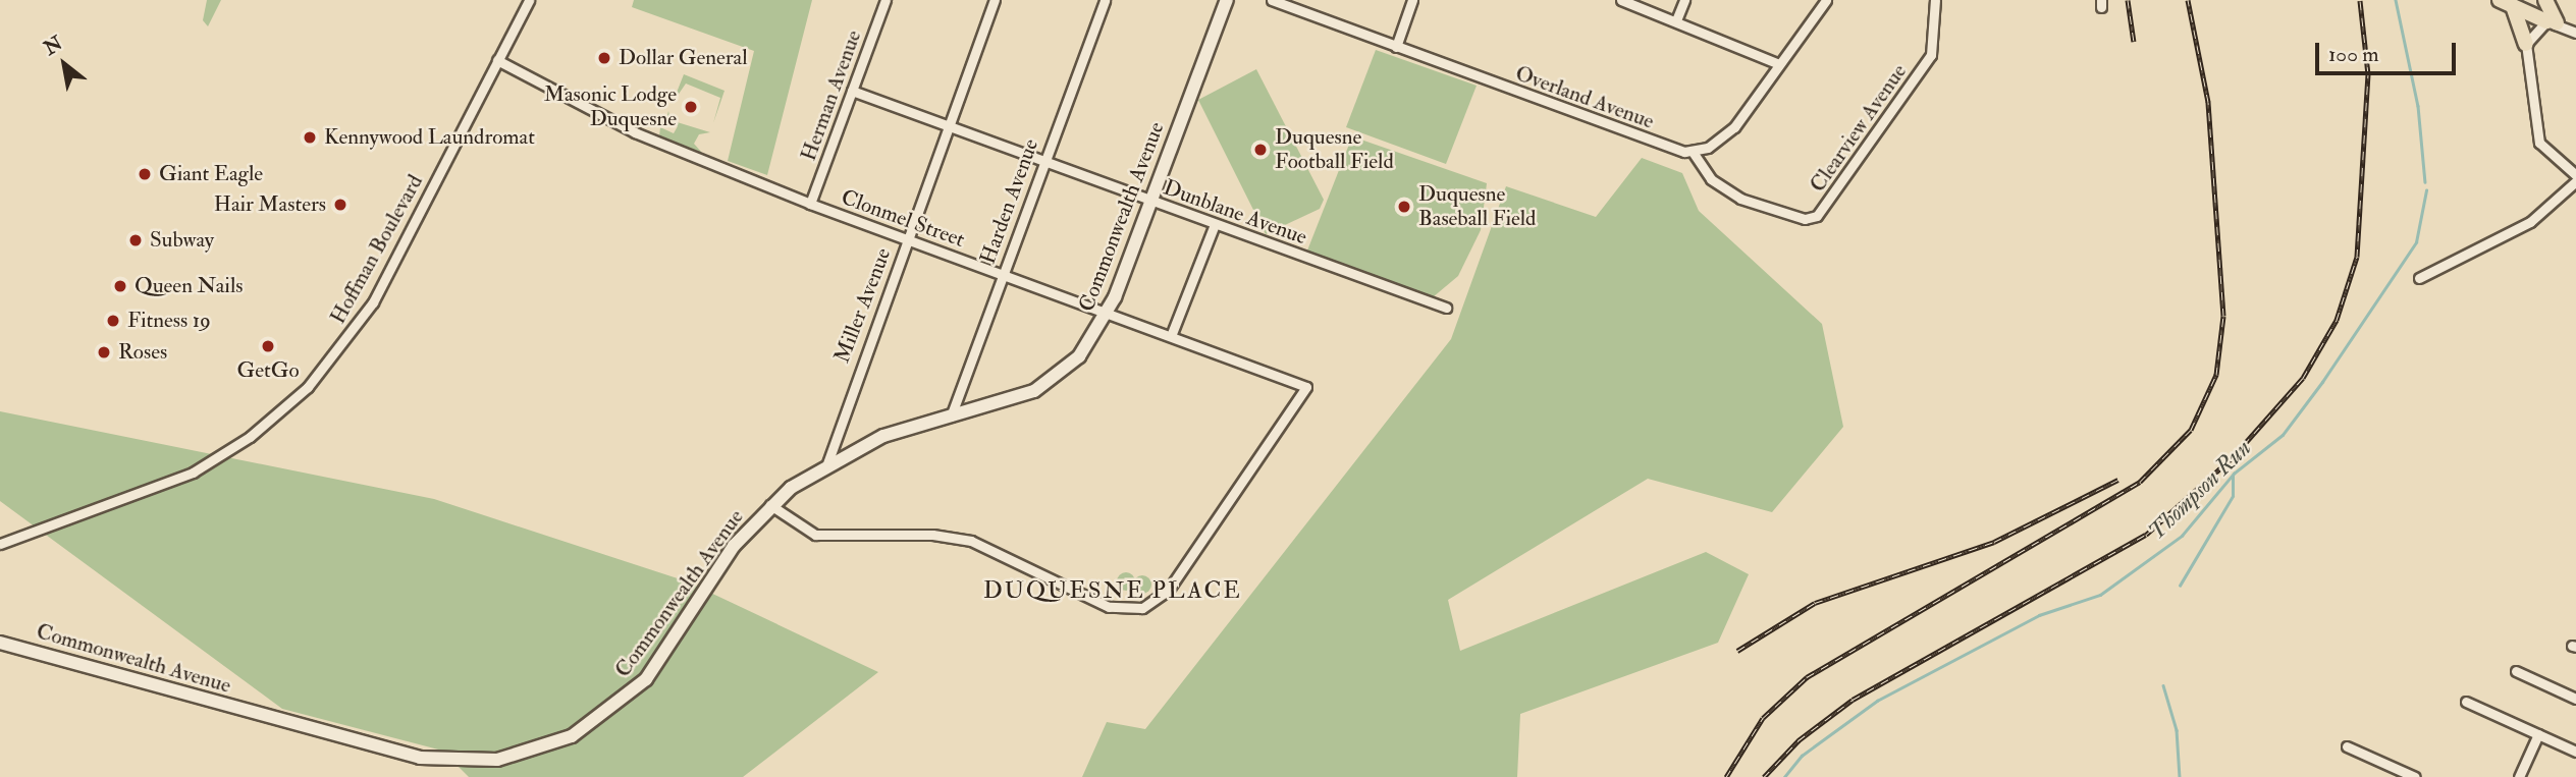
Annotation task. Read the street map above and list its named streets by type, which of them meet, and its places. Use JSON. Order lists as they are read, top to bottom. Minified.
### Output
{"streets":{"street":["Herman Avenue","Overland Avenue","Clearview Avenue","Harden Avenue","Dunblane Avenue","Commonwealth Avenue","Clonmel Street","Hoffman Boulevard","Miller Avenue"]},"crossings":[["Herman Avenue","Dunblane Avenue"],["Herman Avenue","Clonmel Street"],["Overland Avenue","Clearview Avenue"],["Harden Avenue","Dunblane Avenue"],["Harden Avenue","Commonwealth Avenue"],["Harden Avenue","Clonmel Street"],["Dunblane Avenue","Commonwealth Avenue"],["Dunblane Avenue","Miller Avenue"],["Commonwealth Avenue","Clonmel Street"],["Commonwealth Avenue","Miller Avenue"],["Clonmel Street","Hoffman Boulevard"],["Clonmel Street","Miller Avenue"]],"districts":["DUQUESNE PLACE"],"water":["Thompson Run"],"places":["Dollar General","Masonic Lodge Duquesne","Kennywood Laundromat","Duquesne Football Field","Giant Eagle","Hair Masters","Duquesne Baseball Field","Subway","Queen Nails","Fitness 19","GetGo","Roses"],"scale_bar":"100 m","north":"top left"}
